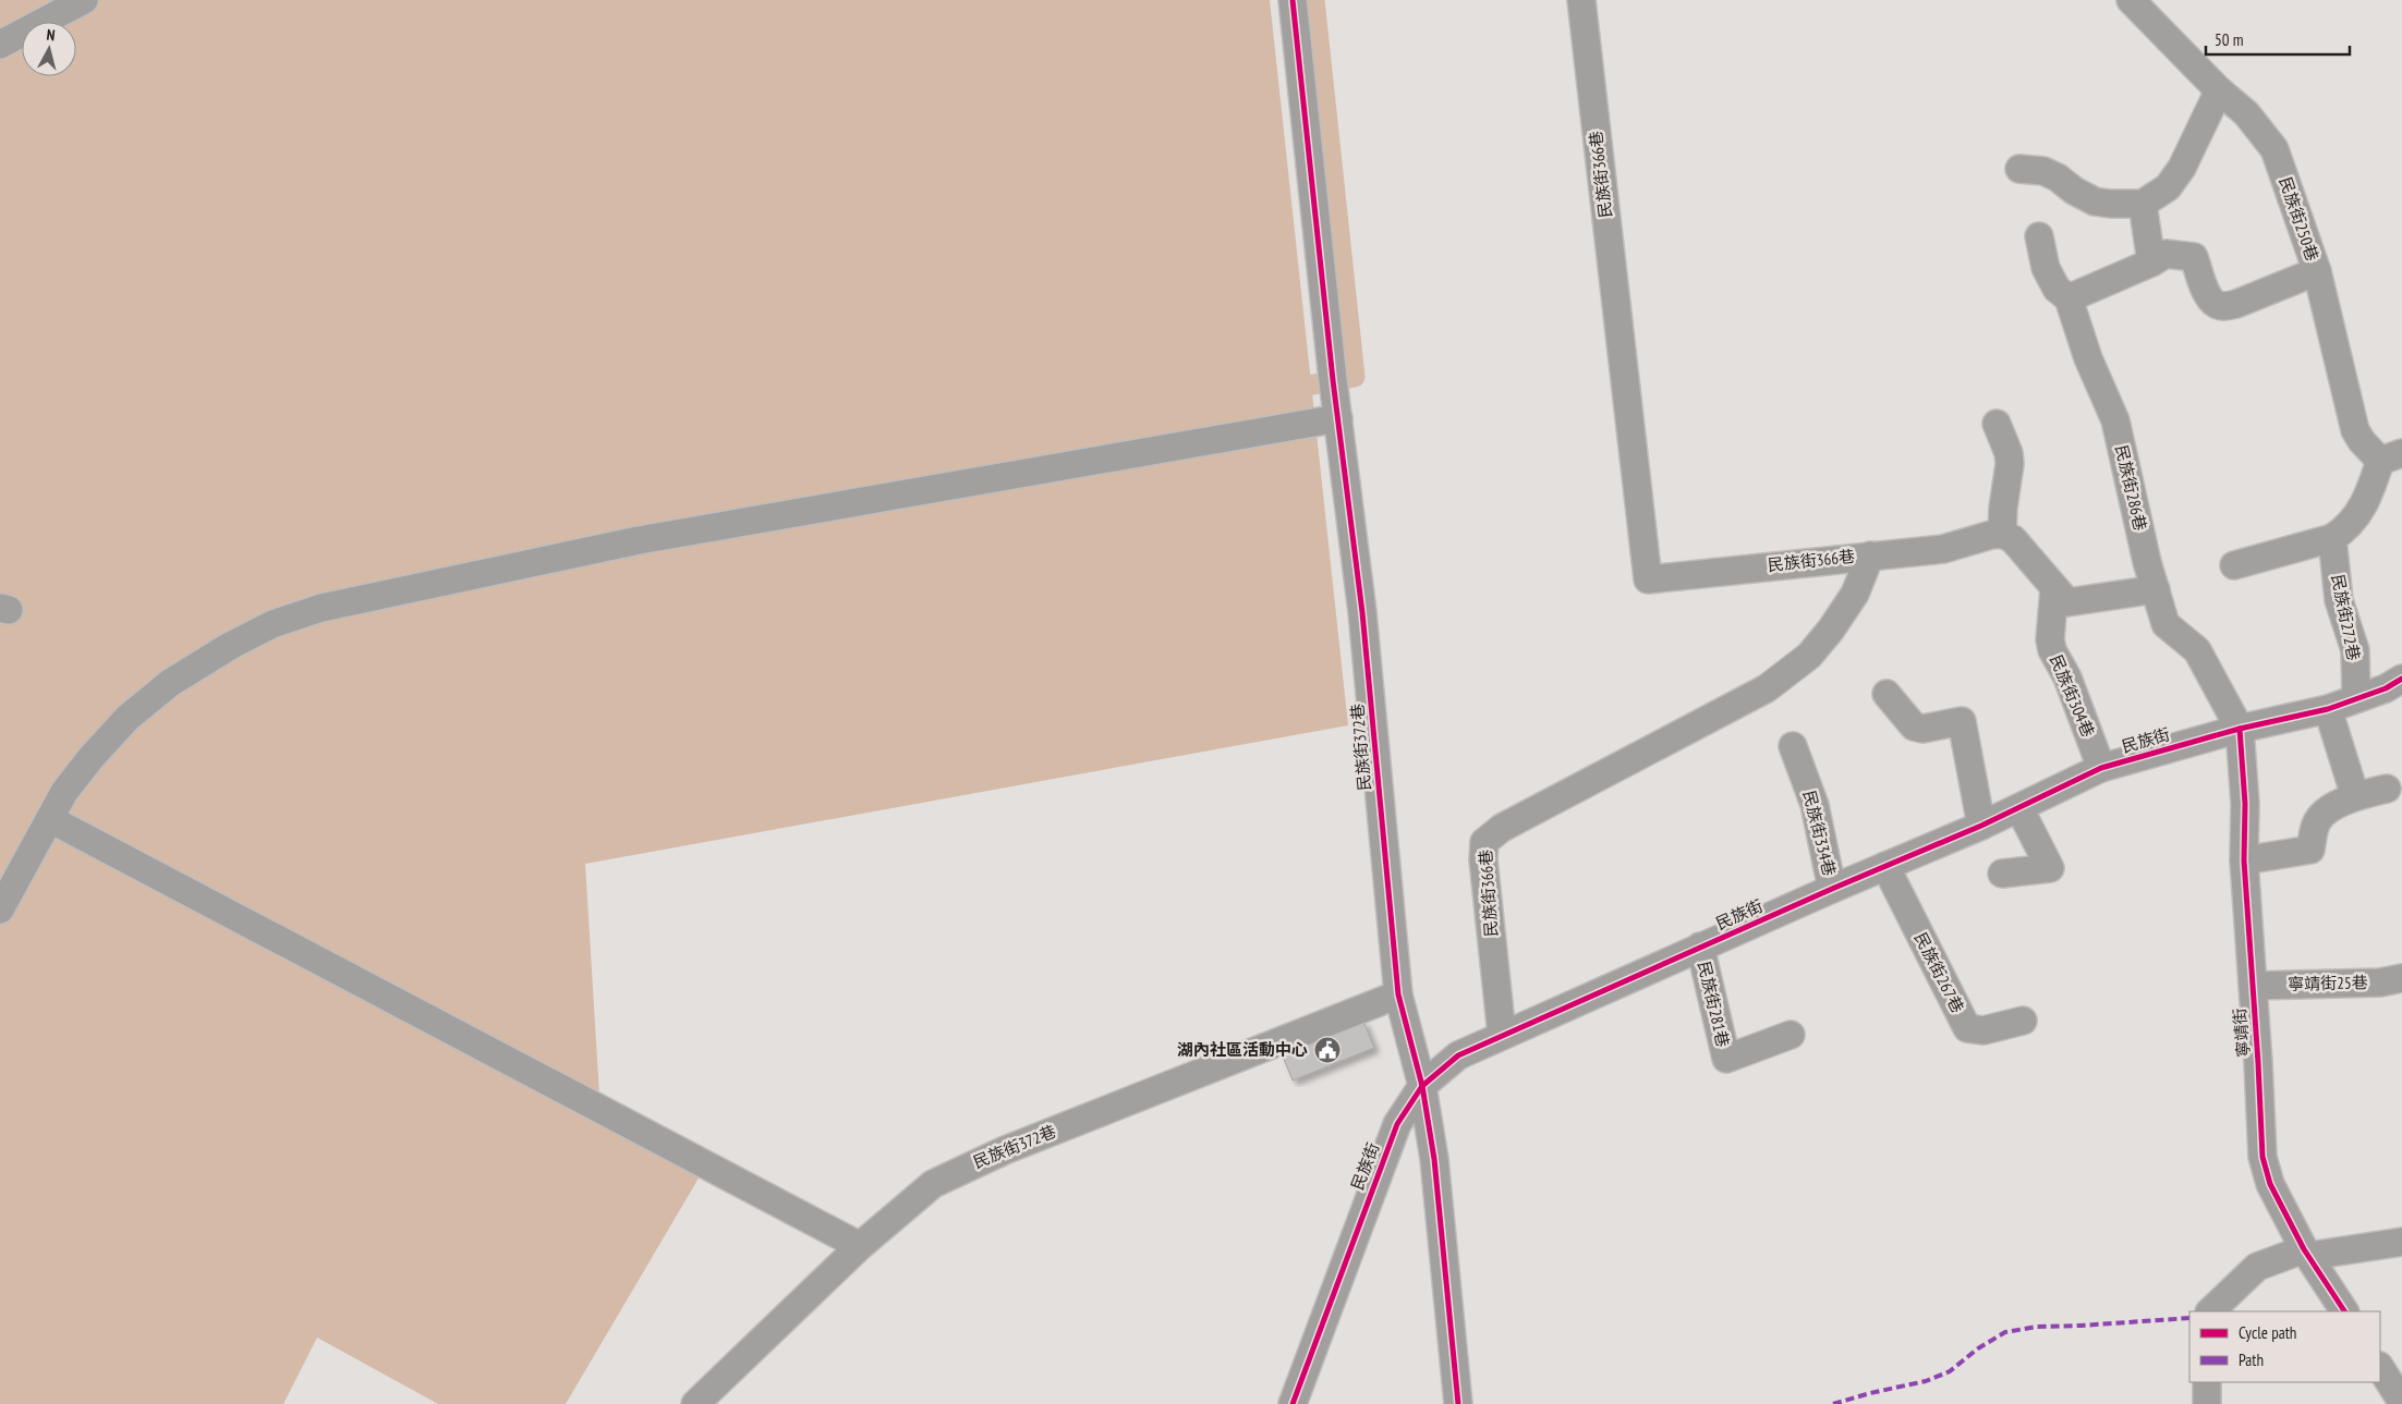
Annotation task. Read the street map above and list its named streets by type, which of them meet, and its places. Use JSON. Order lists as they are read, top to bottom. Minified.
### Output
{"streets":{"street":["民族街366巷","民族街250巷","民族街286巷","民族街272巷","民族街304巷","民族街","民族街372巷","民族街334巷","民族街267巷","寧靖街25巷","民族街281巷","寧靖街"]},"crossings":[["民族街366巷","民族街"],["民族街286巷","民族街"],["民族街286巷","寧靖街"],["民族街272巷","民族街"],["民族街304巷","民族街"],["民族街","民族街372巷"],["民族街","民族街334巷"],["民族街","民族街267巷"],["民族街","民族街281巷"],["民族街","寧靖街"],["寧靖街25巷","寧靖街"]],"places":{"public building":["湖內社區活動中心"]},"legend":["Cycle path","Path"],"scale_bar":"50 m","north":"top"}
